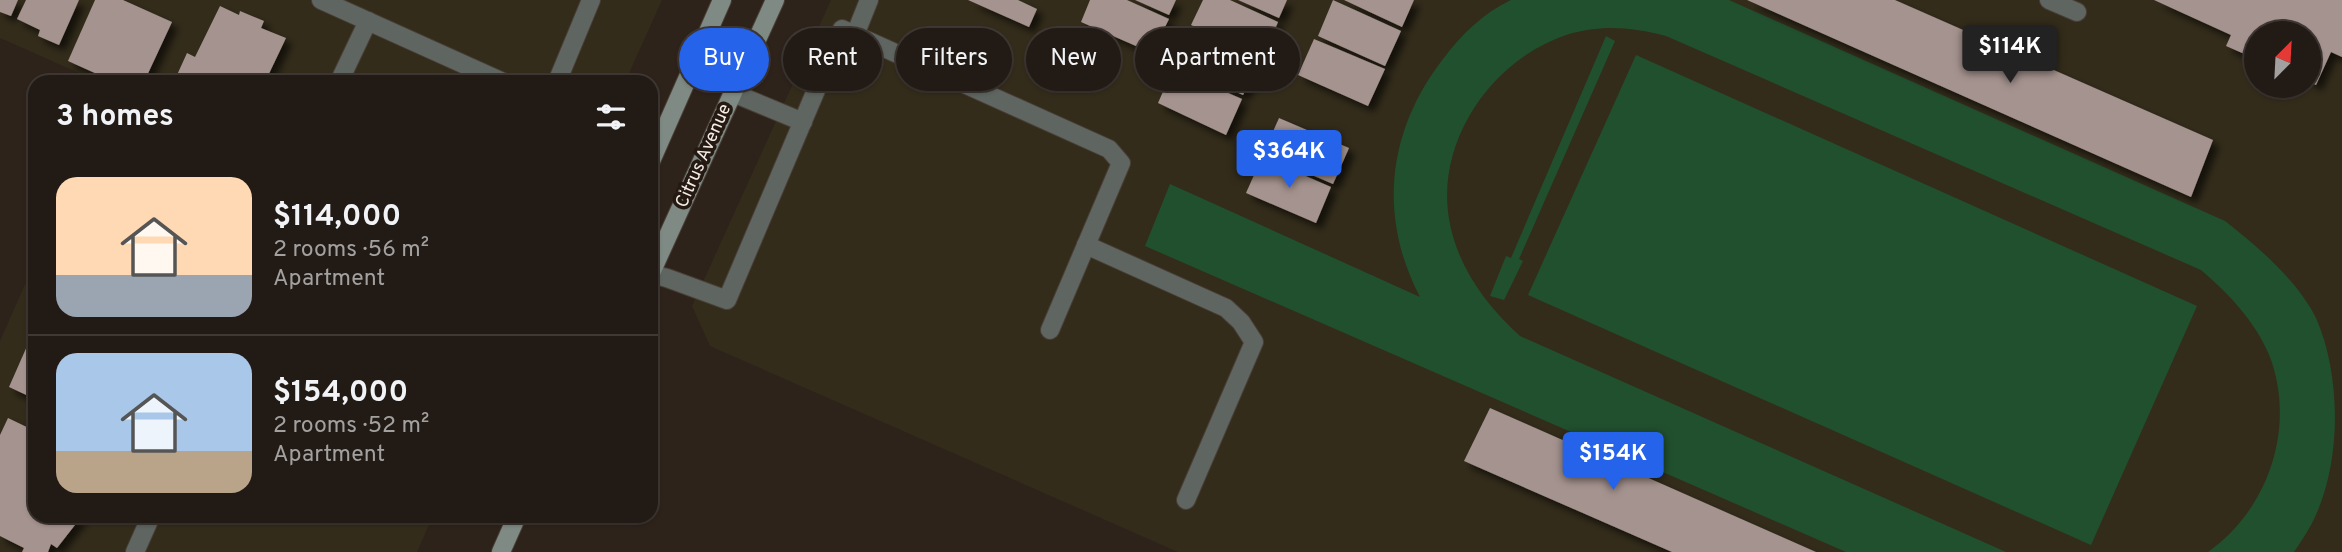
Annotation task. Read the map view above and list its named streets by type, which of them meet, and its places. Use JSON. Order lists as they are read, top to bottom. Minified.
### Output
{"streets":{"main road":["Citrus Avenue"]},"north":"top right","page":{"price":["$114K","$364K","$154K"],"chip":["Buy","Rent","Filters","New","Apartment"],"heading":"3 homes","list":[{"name":"$114,000","note":"2 rooms · 56 m² · Apartment"},{"name":"$154,000","note":"2 rooms · 52 m² · Apartment"}]}}
